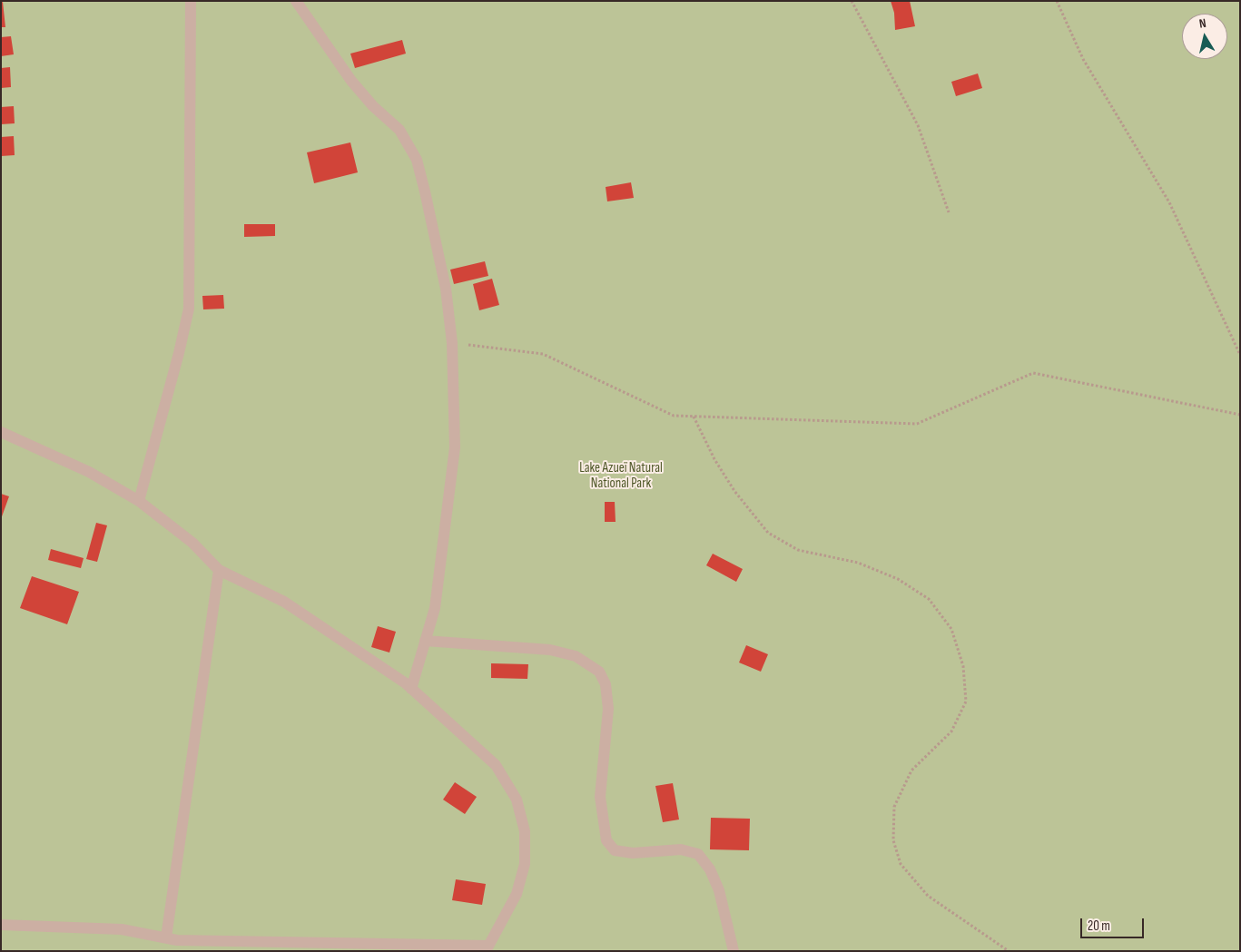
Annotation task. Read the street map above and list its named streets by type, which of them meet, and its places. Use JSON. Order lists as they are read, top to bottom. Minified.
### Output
{"parks":["Lake Azueï Natural National Park"],"scale_bar":"20 m","north":"top"}
